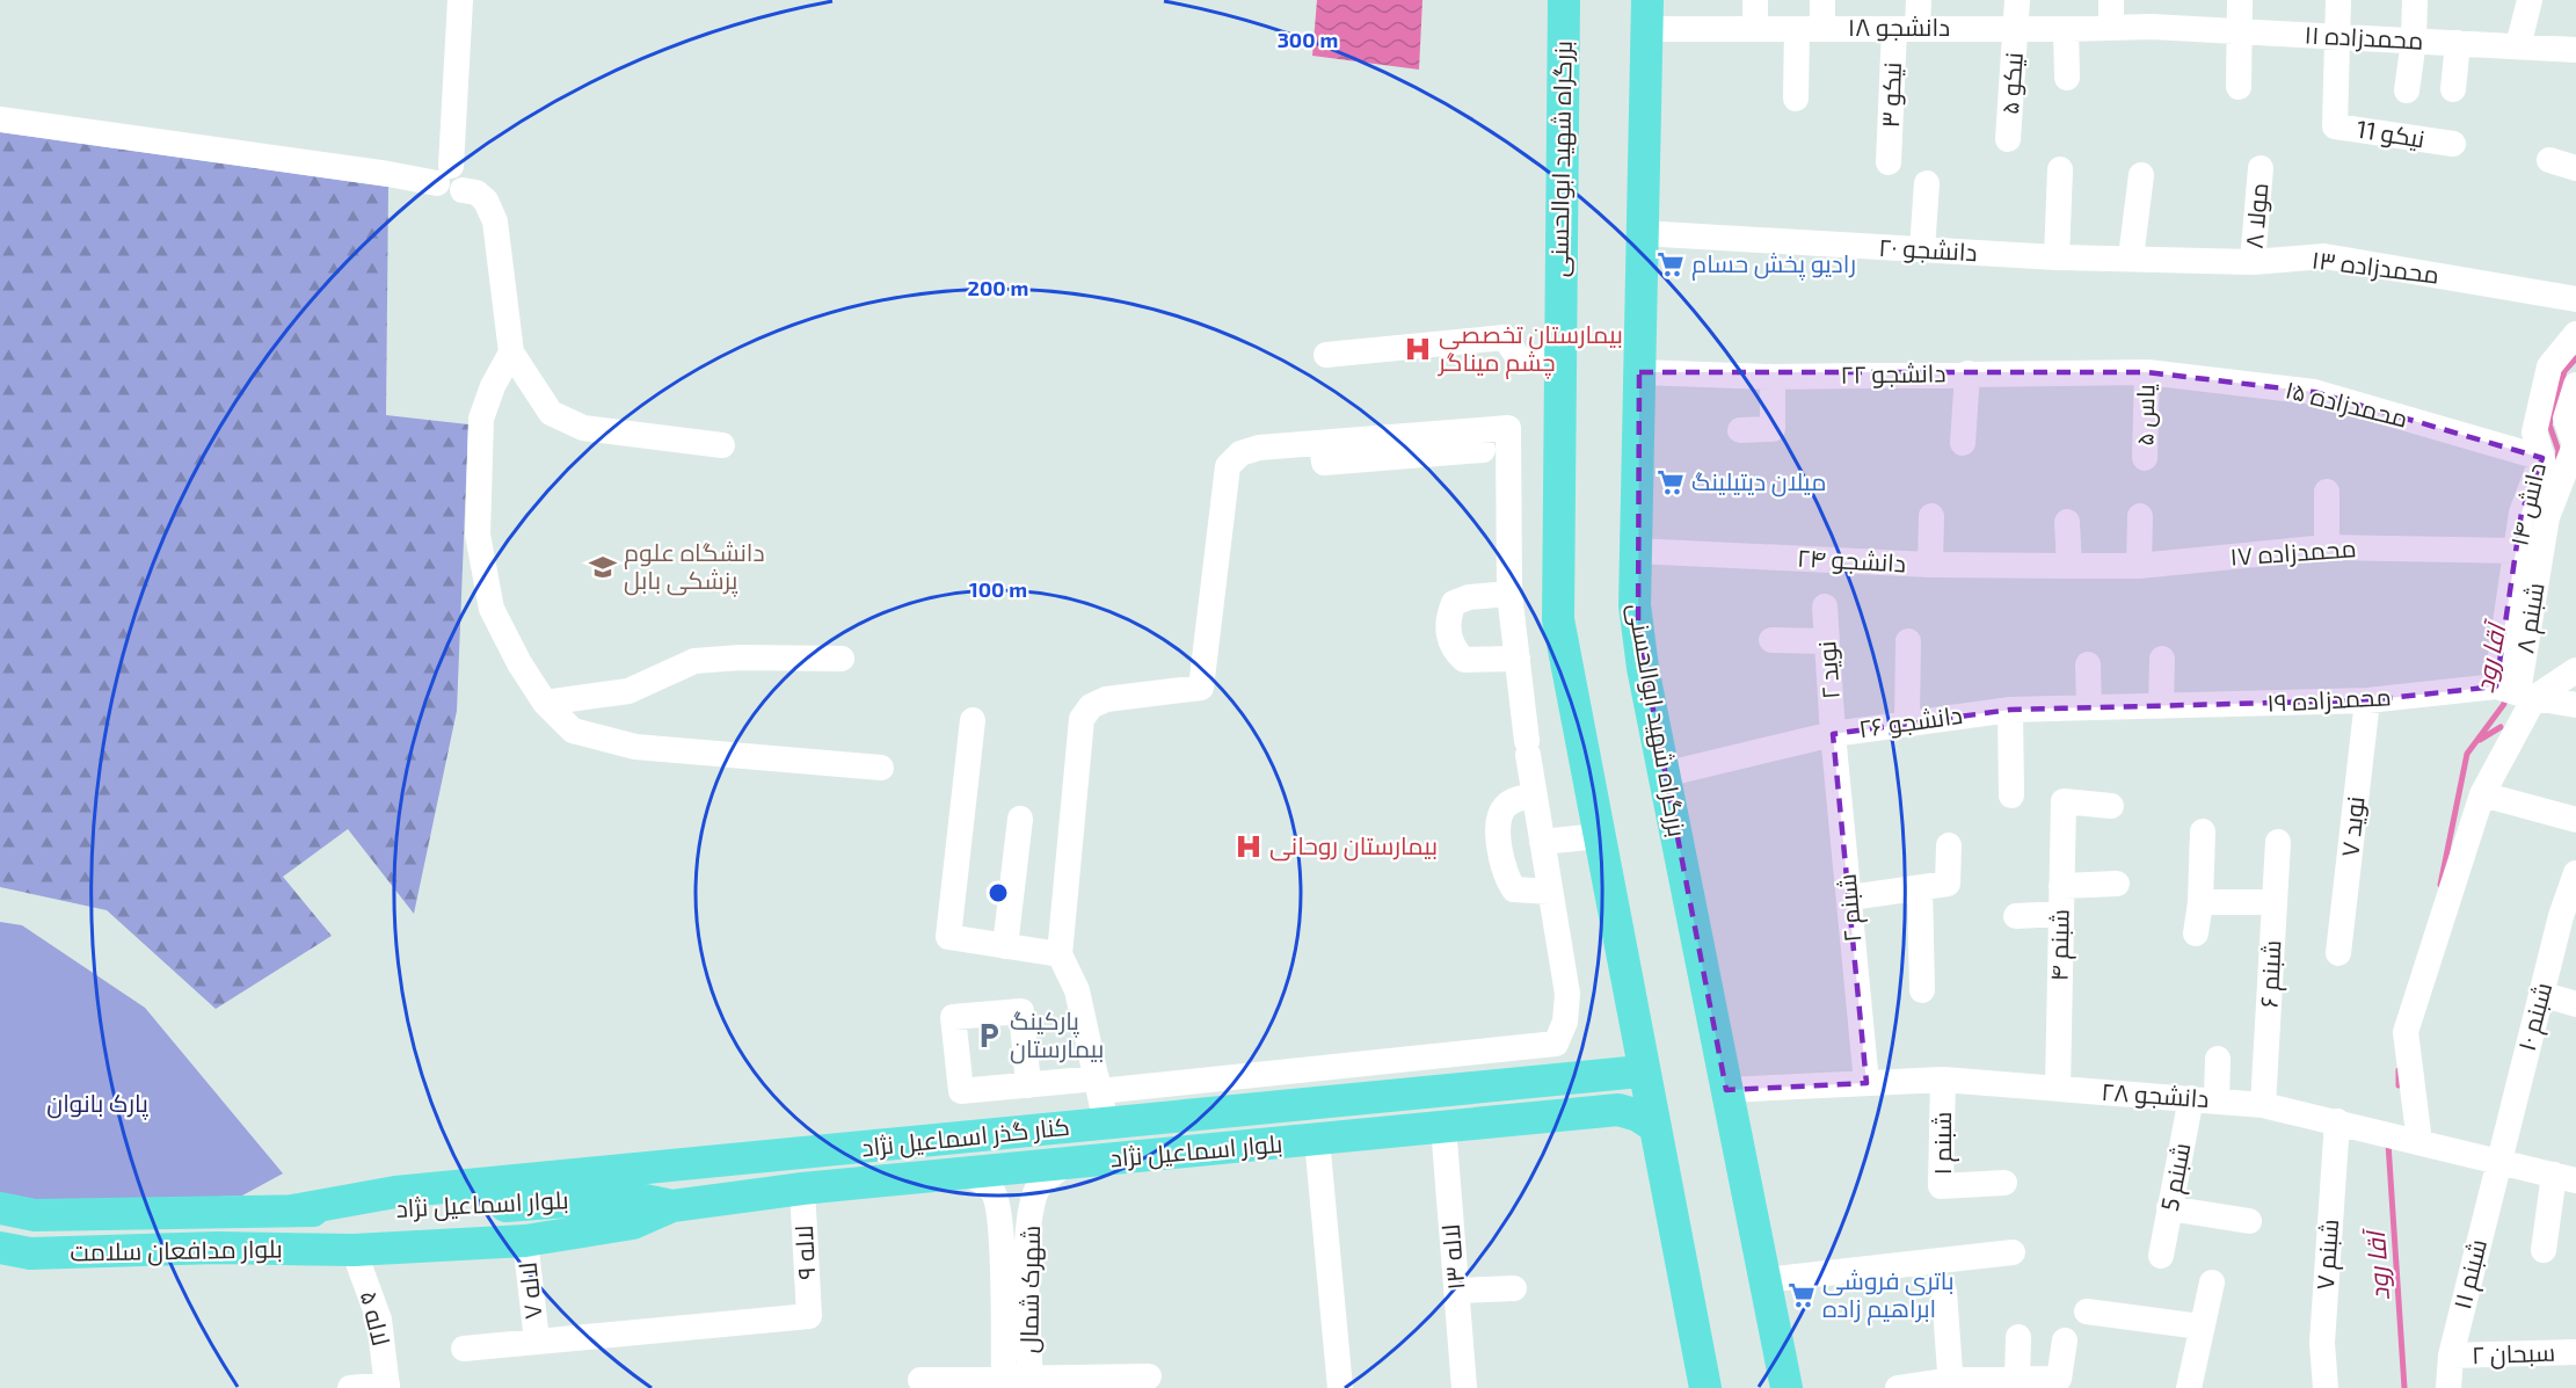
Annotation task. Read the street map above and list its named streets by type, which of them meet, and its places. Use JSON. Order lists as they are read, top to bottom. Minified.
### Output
{"streets":{"main road":["بزرگراه شهید ابوالحسنی","کنار گذر اسماعیل نژاد","بلوار اسماعیل نژاد","بلوار مدافعان سلامت"],"street":["دانشجو ۱۸","محمدزاده ۱۱","نیکو ۵","نیکو ۳","نیکو 11","مولا ۸","دانشجو ۲۰","محمدزاده ۱۳","دانشجو ۲۲","محمدزاده ۱۵","یاس ۵","دانش ۱۴","محمدزاده ۱۷","دانشجو ۲۴","شبنم ۸","نوید ۲","محمدزاده ۱۹","دانشجو ۲۶","نوید ۷","شبنم ۲","شبنم ۴","شبنم ۶","شبنم ۱۰","دانشجو ۲۸","شبنم ۱","شبنم 5","لاله ۹","شبنم ۷","لاله ۱۳","شبنم ۱۱","شهرک شمال","لاله ۷","لاله ۵","سبحان ۲"]},"crossings":[["دانشجو ۱۸","محمدزاده ۱۱"],["دانشجو ۱۸","نیکو ۵"],["دانشجو ۱۸","نیکو ۳"],["دانشجو ۱۸","بزرگراه شهید ابوالحسنی"],["محمدزاده ۱۱","نیکو 11"],["بزرگراه شهید ابوالحسنی","دانشجو ۲۰"],["بزرگراه شهید ابوالحسنی","دانشجو ۲۲"],["بزرگراه شهید ابوالحسنی","دانشجو ۲۴"],["بزرگراه شهید ابوالحسنی","دانشجو ۲۶"],["بزرگراه شهید ابوالحسنی","دانشجو ۲۸"],["مولا ۸","محمدزاده ۱۳"],["دانشجو ۲۰","محمدزاده ۱۳"],["دانشجو ۲۲","محمدزاده ۱۵"],["دانشجو ۲۲","یاس ۵"],["محمدزاده ۱۵","یاس ۵"],["محمدزاده ۱۵","دانش ۱۴"],["دانش ۱۴","محمدزاده ۱۷"],["دانش ۱۴","شبنم ۸"],["دانش ۱۴","محمدزاده ۱۹"],["محمدزاده ۱۷","دانشجو ۲۴"],["شبنم ۸","محمدزاده ۱۹"],["نوید ۲","دانشجو ۲۶"],["نوید ۲","شبنم ۲"],["محمدزاده ۱۹","دانشجو ۲۶"],["محمدزاده ۱۹","نوید ۷"],["دانشجو ۲۶","شبنم ۲"],["شبنم ۲","دانشجو ۲۸"],["شبنم ۴","دانشجو ۲۸"],["شبنم ۶","دانشجو ۲۸"],["شبنم ۱۰","دانشجو ۲۸"],["شبنم ۱۰","شبنم ۱۱"],["دانشجو ۲۸","شبنم ۱"],["دانشجو ۲۸","شبنم 5"],["دانشجو ۲۸","شبنم ۷"],["دانشجو ۲۸","شبنم ۱۱"],["کنار گذر اسماعیل نژاد","بلوار اسماعیل نژاد"],["کنار گذر اسماعیل نژاد","بلوار مدافعان سلامت"],["بلوار اسماعیل نژاد","بلوار مدافعان سلامت"],["بلوار اسماعیل نژاد","لاله ۹"],["بلوار اسماعیل نژاد","لاله ۱۳"],["بلوار اسماعیل نژاد","شهرک شمال"],["بلوار اسماعیل نژاد","لاله ۷"],["بلوار اسماعیل نژاد","لاله ۵"],["بلوار مدافعان سلامت","لاله ۵"],["لاله ۹","لاله ۷"],["شبنم ۱۱","سبحان ۲"]],"water":["آقا رود"],"parks":["پارک بانوان"],"places":{"supermarket":["رادیو پخش حسام","میلان دیتیلینگ","باتری فروشی ابراهیم زاده"],"hospital":["بیمارستان تخصصی چشم میناگر","بیمارستان روحانی"],"school or university":["دانشگاه علوم پزشکی بابل"],"parking":["پارکینگ بیمارستان"]},"rings":["300 m","200 m","100 m"]}
